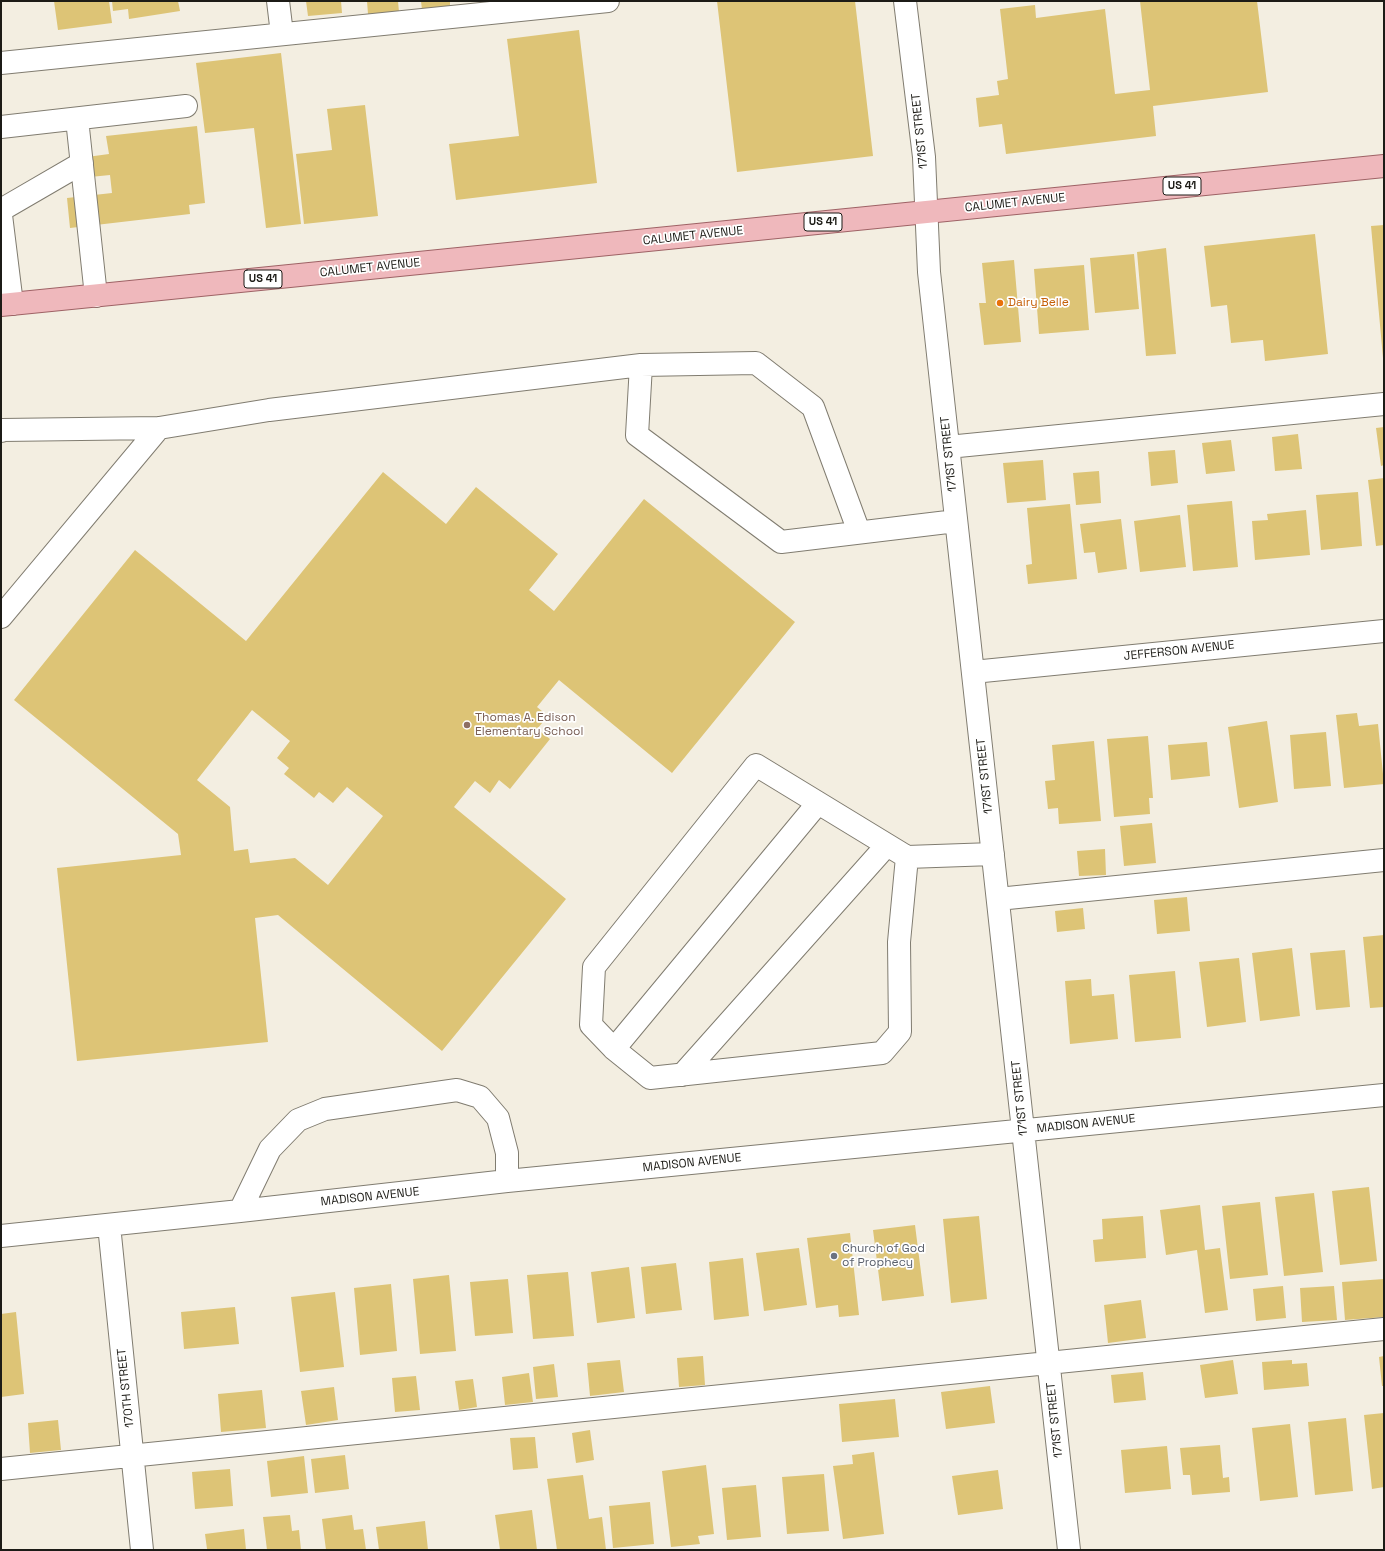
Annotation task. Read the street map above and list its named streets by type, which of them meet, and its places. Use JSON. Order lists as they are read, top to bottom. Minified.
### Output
{"streets":{"main road":["US 41","CALUMET AVENUE"],"street":["171ST STREET","JEFFERSON AVENUE","MADISON AVENUE","170TH STREET"]},"crossings":[["171ST STREET","CALUMET AVENUE"],["171ST STREET","JEFFERSON AVENUE"],["171ST STREET","MADISON AVENUE"],["MADISON AVENUE","170TH STREET"]],"places":["Dairy Belle","Thomas A. Edison Elementary School","Church of God of Prophecy"]}
